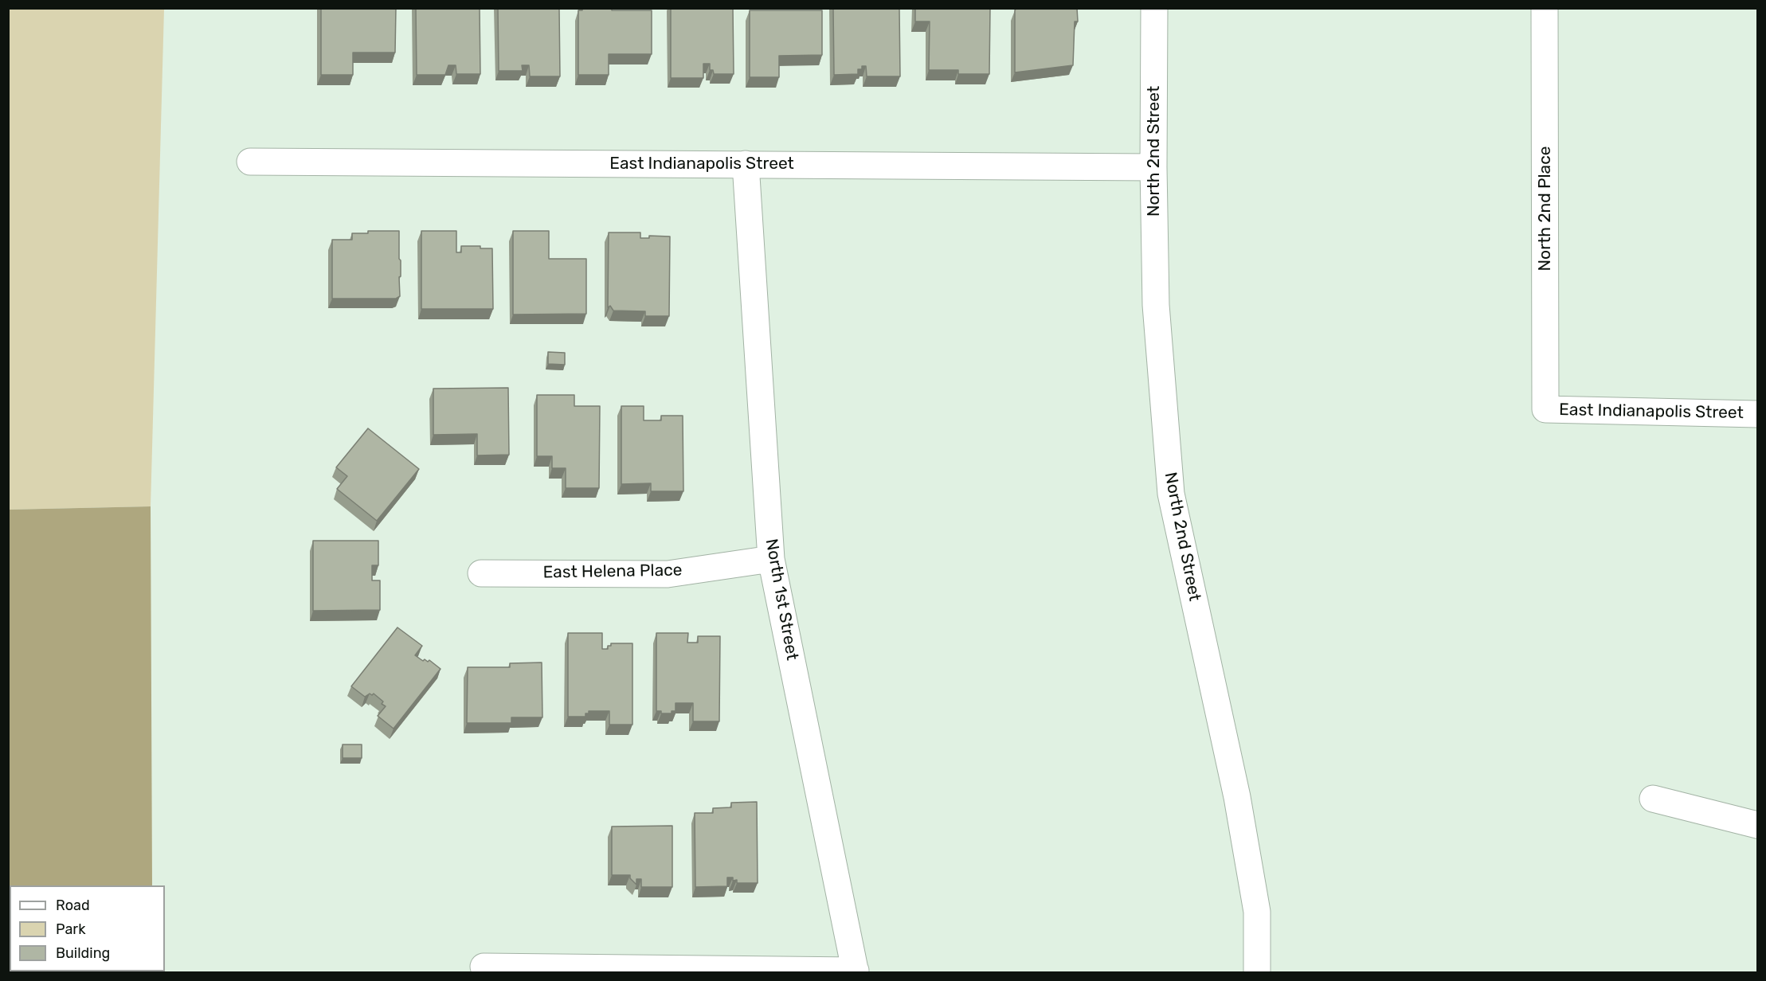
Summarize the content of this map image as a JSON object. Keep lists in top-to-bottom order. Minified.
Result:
{"streets":{"street":["North 2nd Street","East Indianapolis Street","North 2nd Place","East Helena Place","North 1st Street"]},"crossings":[["North 2nd Street","East Indianapolis Street"],["East Indianapolis Street","North 2nd Place"],["East Indianapolis Street","North 1st Street"],["East Helena Place","North 1st Street"]],"legend":["Road","Park","Building"]}
